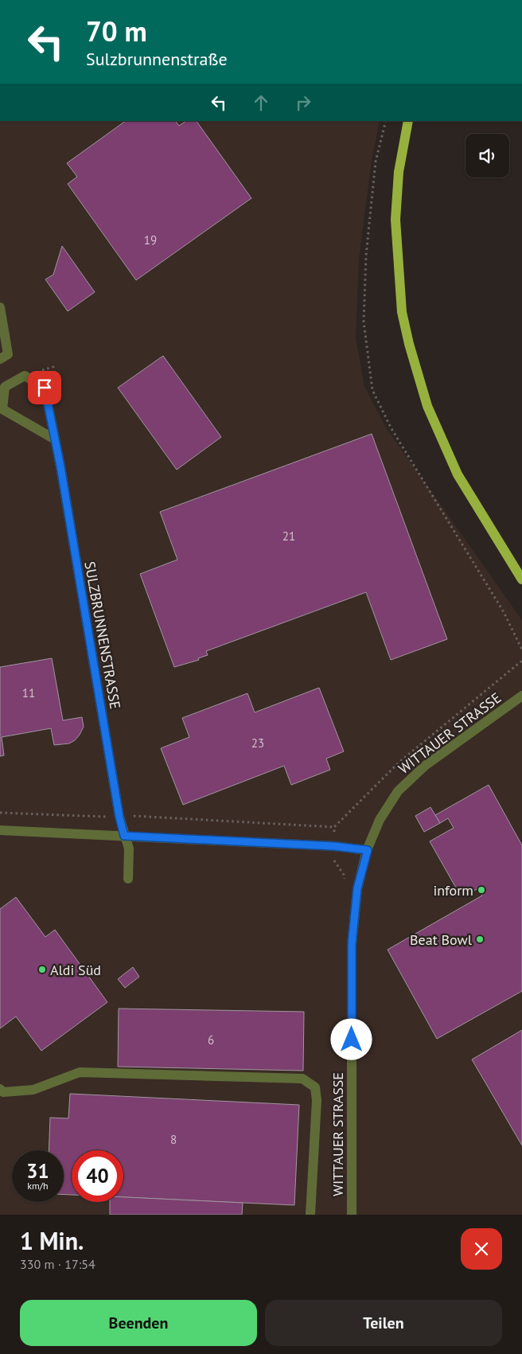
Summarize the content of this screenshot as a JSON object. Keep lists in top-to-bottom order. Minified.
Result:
{"streets":{"street":["SULZBRUNNENSTRASSE","WITTAUER STRASSE"]},"places":["inform","Beat Bowl","Aldi Süd"],"house_numbers":["19","21","11","23","6","8"],"page":{"turn":["70 m","Sulzbrunnenstraße"],"speed":"31 km/h","limit":"40","heading":["1 Min.","330 m · 17:54"],"buttons":["Beenden","Teilen"]}}
